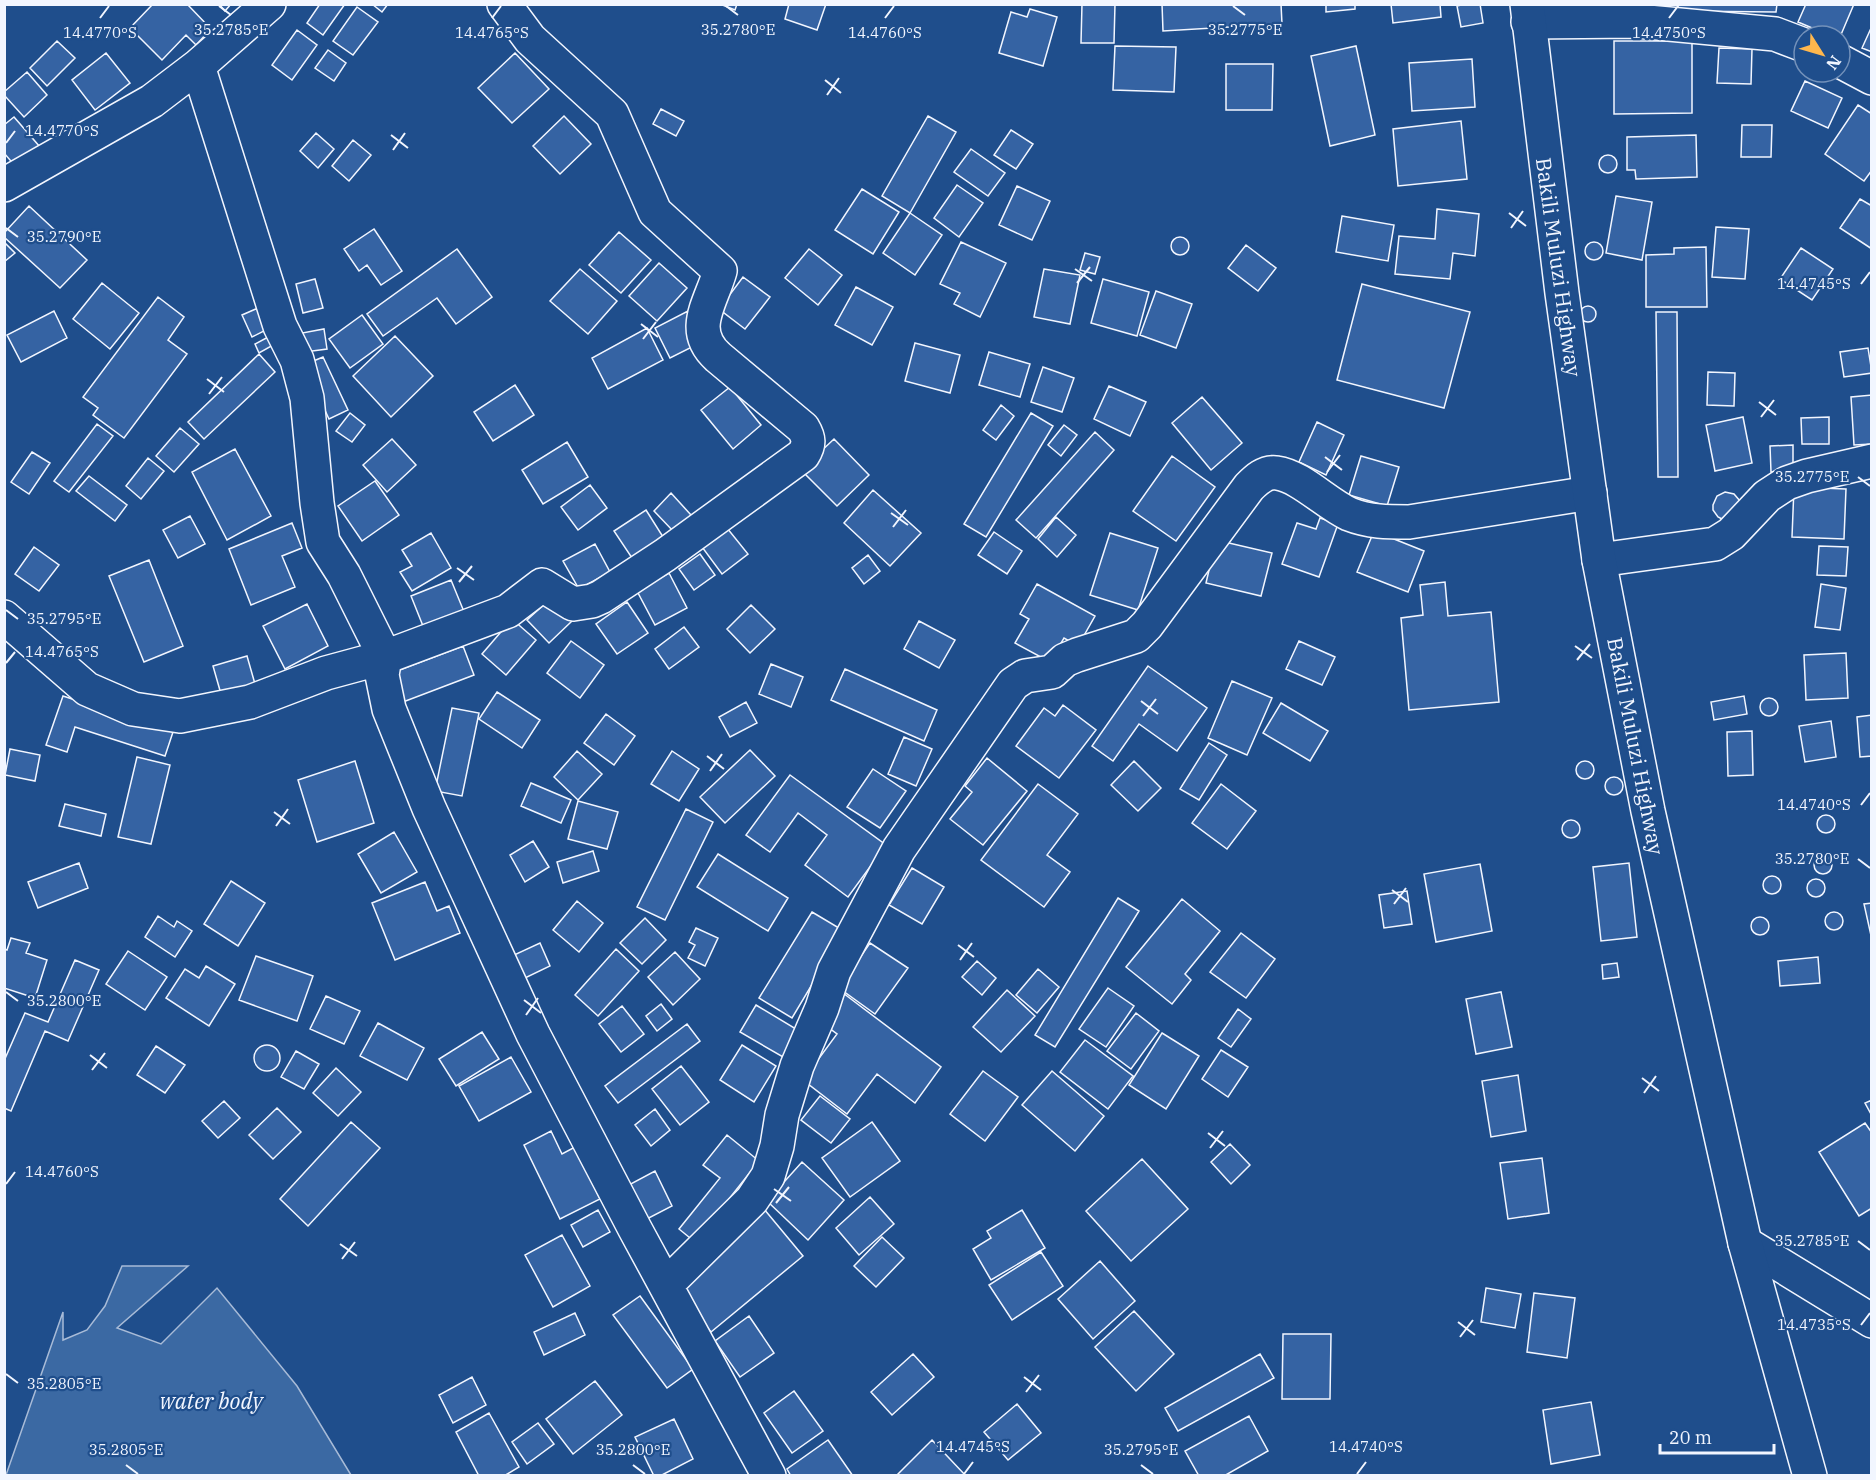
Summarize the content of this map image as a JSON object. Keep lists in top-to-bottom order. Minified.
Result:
{"streets":{"main road":["Bakili Muluzi Highway"]},"water":["water body"],"scale_bar":"20 m","north":"bottom right","coordinates":["35.2785°E","35.2780°E","35.2775°E","14.4770°S","14.4765°S","14.4760°S","14.4750°S","35.2790°E","14.4745°S","35.2795°E","14.4740°S","35.2800°E","14.4735°S","35.2805°E"]}
